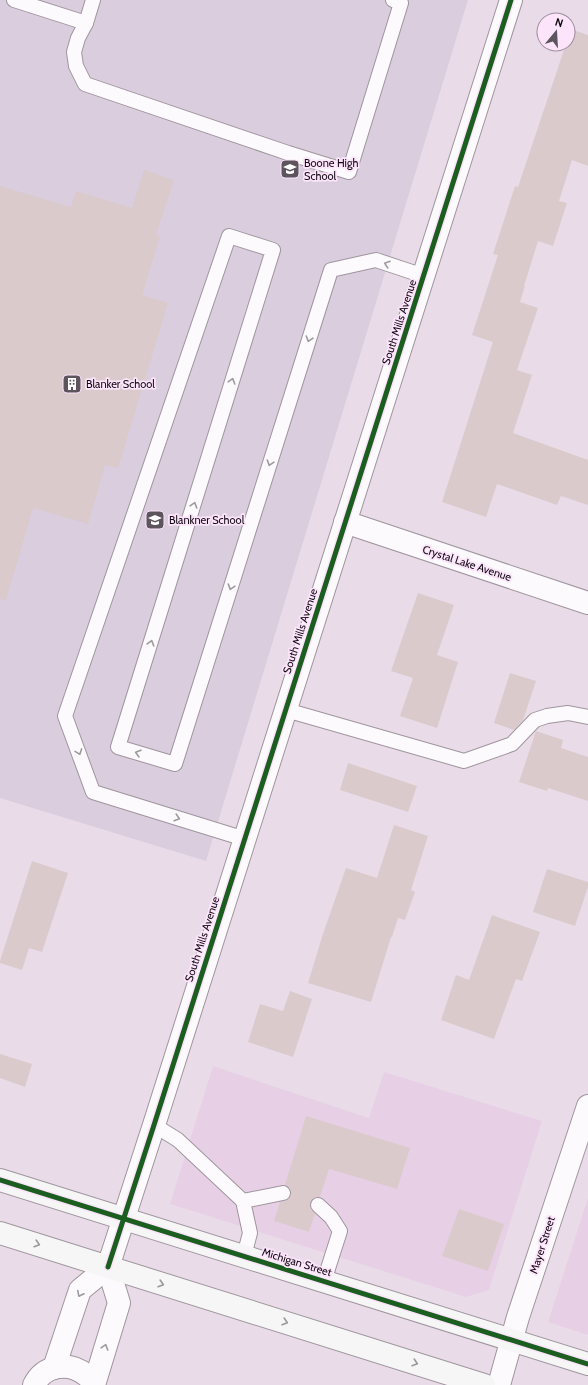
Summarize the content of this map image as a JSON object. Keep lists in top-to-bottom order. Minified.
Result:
{"streets":{"street":["South Mills Avenue","Crystal Lake Avenue","Mayer Street","Michigan Street"]},"crossings":[["South Mills Avenue","Crystal Lake Avenue"],["South Mills Avenue","Michigan Street"],["Mayer Street","Michigan Street"]],"places":{"school or university":["Boone High School","Blankner School"],"building":["Blanker School"]},"north":"top"}
